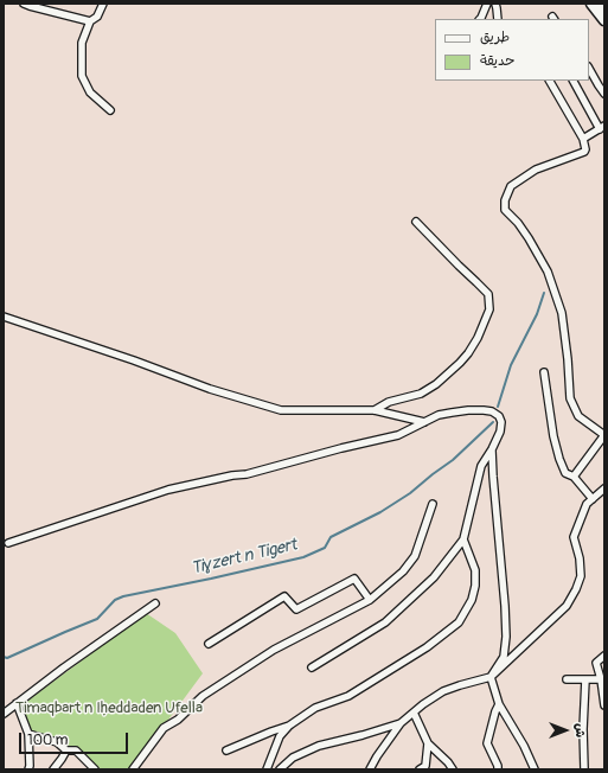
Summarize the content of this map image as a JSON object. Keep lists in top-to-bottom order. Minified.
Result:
{"water":["Tiɣzert n Tigert"],"parks":["Timaqbart n Iḥeddaden Ufella"],"legend":["طريق","حديقة"],"scale_bar":"100 m","north":"right"}
